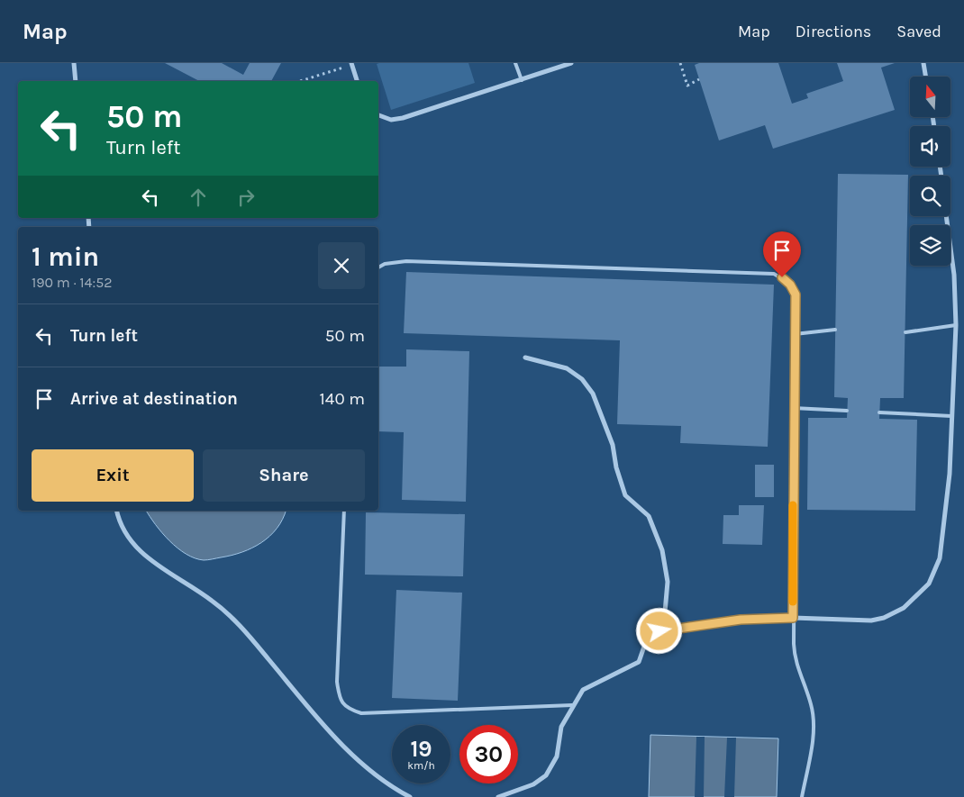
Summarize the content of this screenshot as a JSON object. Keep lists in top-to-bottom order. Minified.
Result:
{"north":"top","page":{"header":"Map","nav":["Map","Directions","Saved"],"turn":["50 m","Turn left"],"heading":["1 min","190 m · 14:52"],"list":[{"name":"Turn left","value":"50 m"},{"name":"Arrive at destination","value":"140 m"}],"buttons":["Exit","Share"],"speed":"19 km/h","limit":"30"}}
